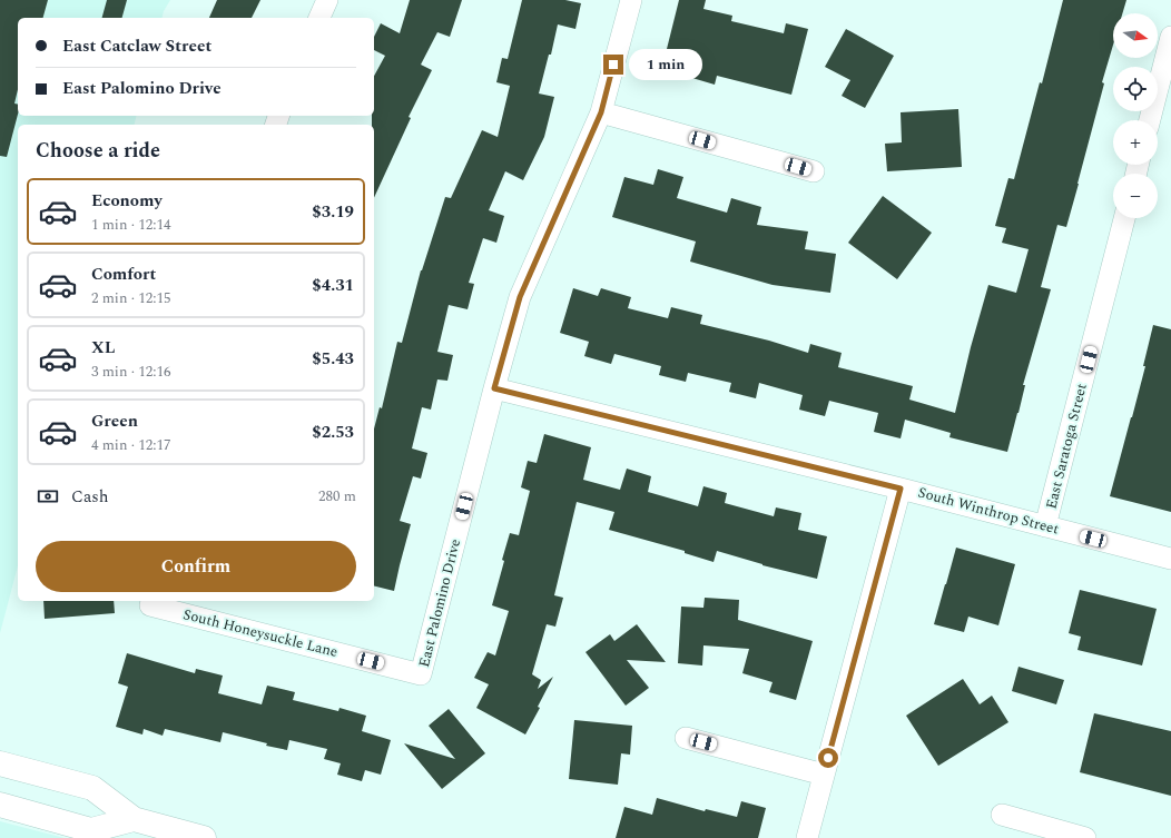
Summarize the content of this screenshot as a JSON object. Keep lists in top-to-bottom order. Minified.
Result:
{"streets":{"street":["East Saratoga Street","South Winthrop Street","East Palomino Drive","South Honeysuckle Lane"]},"crossings":[["East Saratoga Street","South Winthrop Street"],["South Winthrop Street","East Palomino Drive"],["East Palomino Drive","South Honeysuckle Lane"]],"north":"right","page":{"map_buttons":["+","−"],"banner":["East Catclaw Street","East Palomino Drive"],"bubble":"1 min","heading":"Choose a ride","list":[{"name":"Economy","note":"1 min · 12:14","value":"$3.19"},{"name":"Comfort","note":"2 min · 12:15","value":"$4.31"},{"name":"XL","note":"3 min · 12:16","value":"$5.43"},{"name":"Green","note":"4 min · 12:17","value":"$2.53"}],"pay":["Cash","280 m"],"buttons":"Confirm"}}
